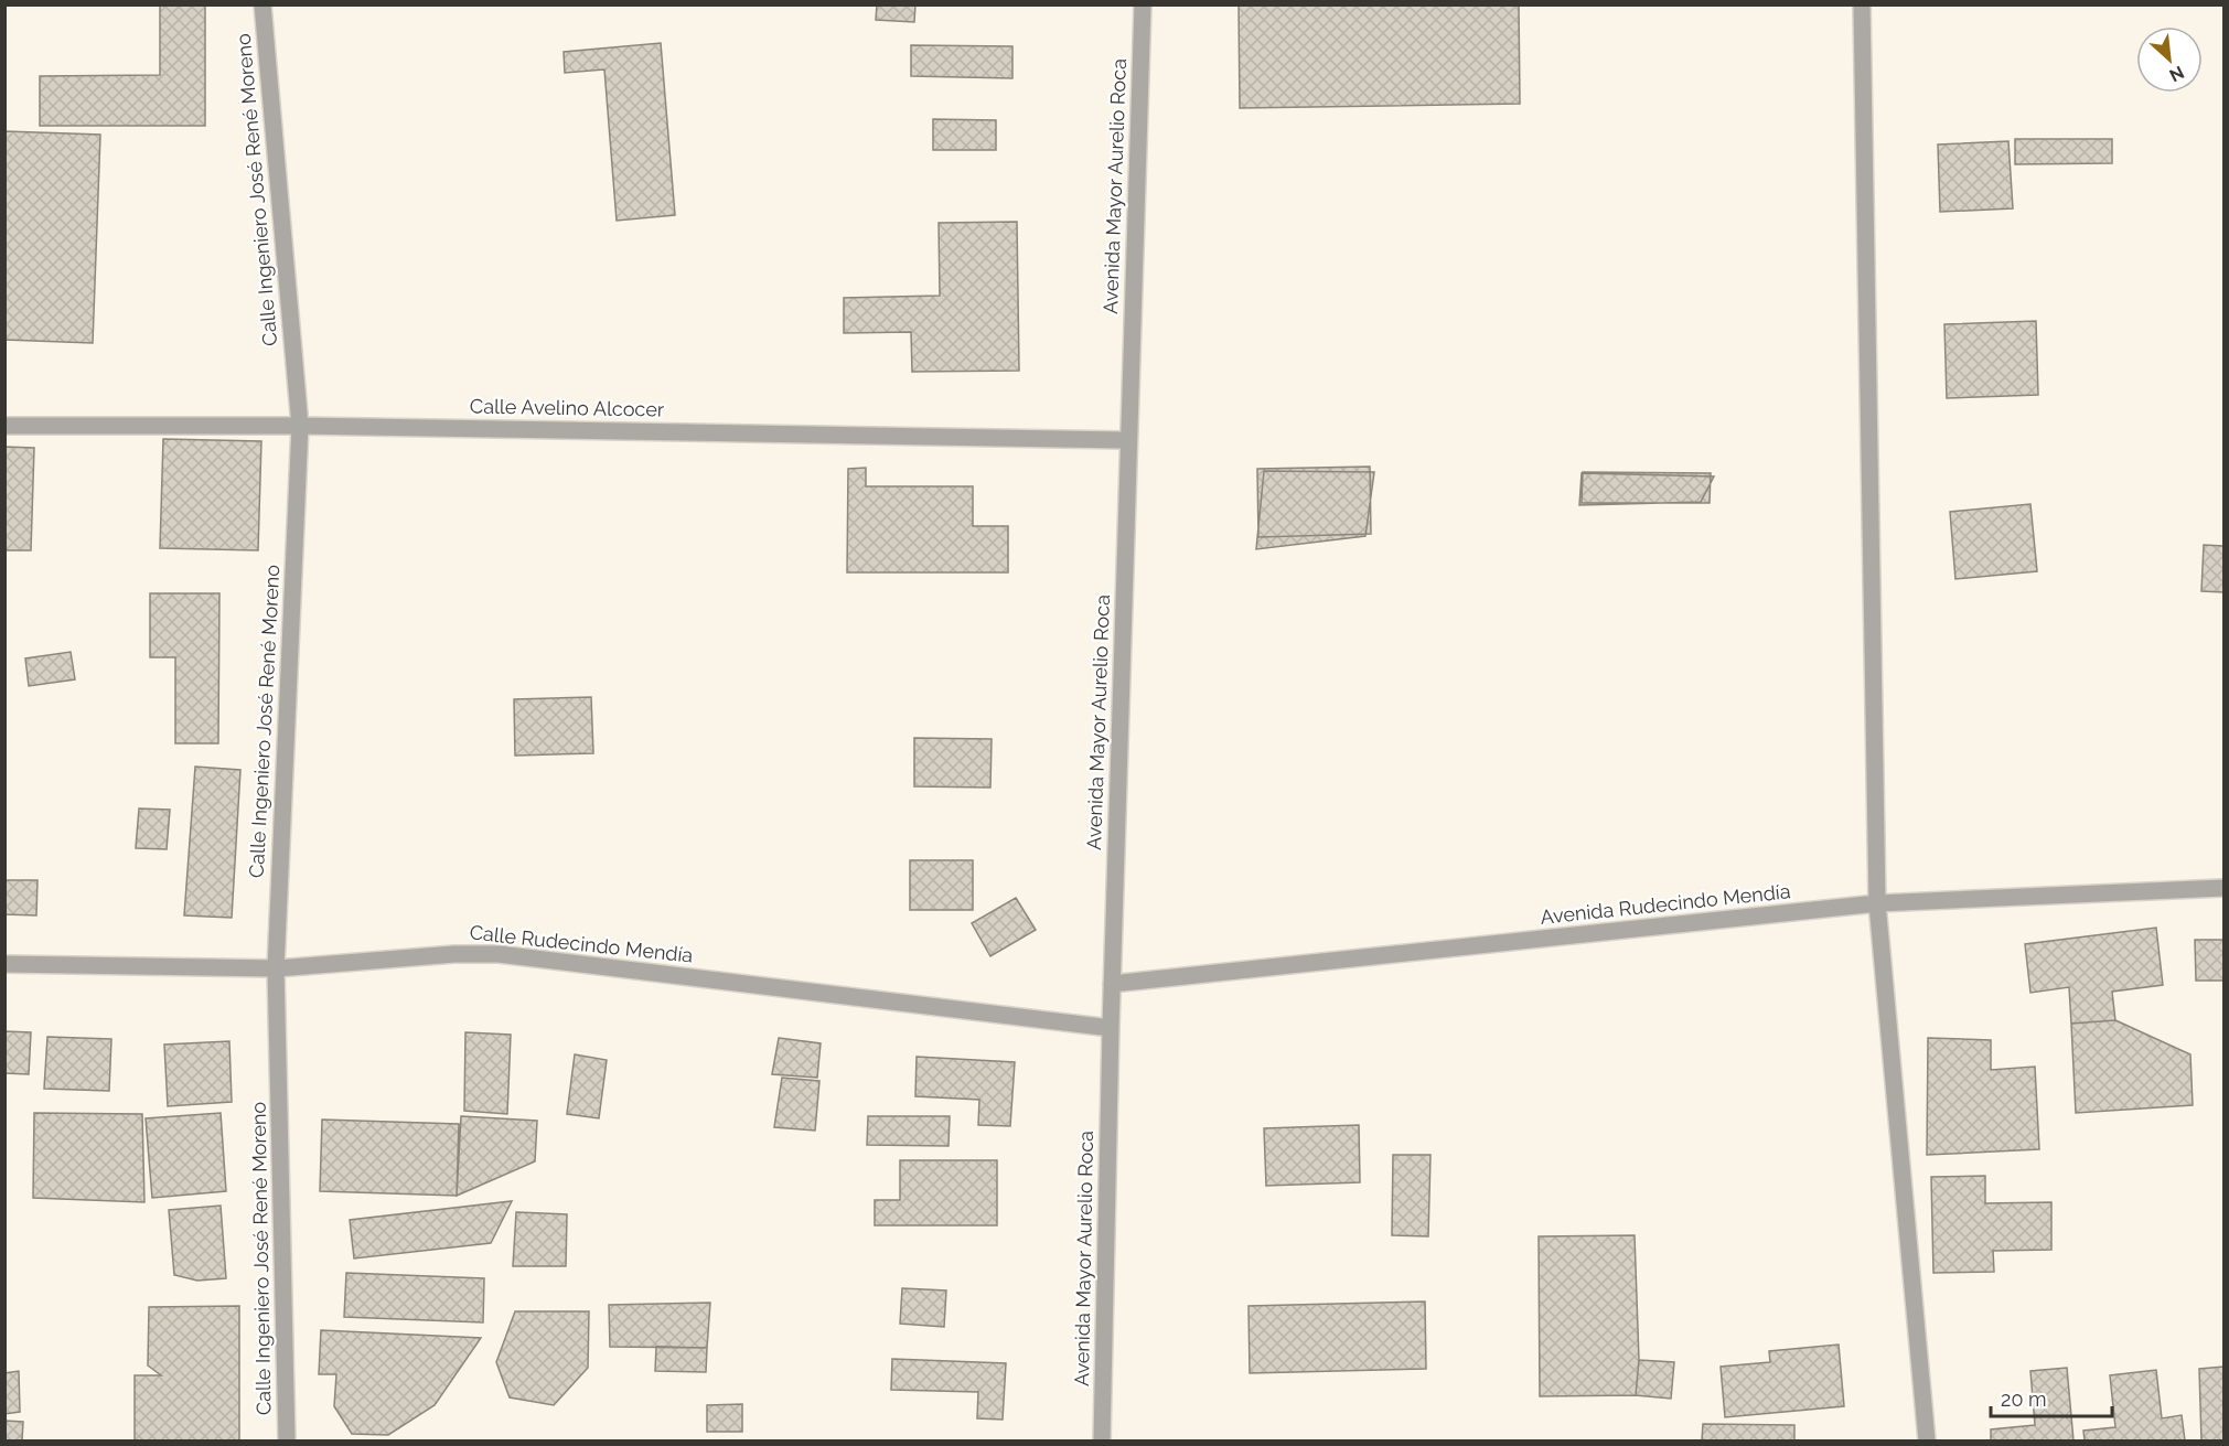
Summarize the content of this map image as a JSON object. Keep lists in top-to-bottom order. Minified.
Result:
{"streets":{"street":["Avenida Mayor Aurelio Roca","Calle Ingeniero José René Moreno","Calle Avelino Alcocer","Avenida Rudecindo Mendía","Calle Rudecindo Mendía"]},"crossings":[["Avenida Mayor Aurelio Roca","Calle Avelino Alcocer"],["Avenida Mayor Aurelio Roca","Avenida Rudecindo Mendía"],["Avenida Mayor Aurelio Roca","Calle Rudecindo Mendía"],["Calle Ingeniero José René Moreno","Calle Avelino Alcocer"],["Calle Ingeniero José René Moreno","Calle Rudecindo Mendía"]],"scale_bar":"20 m","north":"bottom right"}
